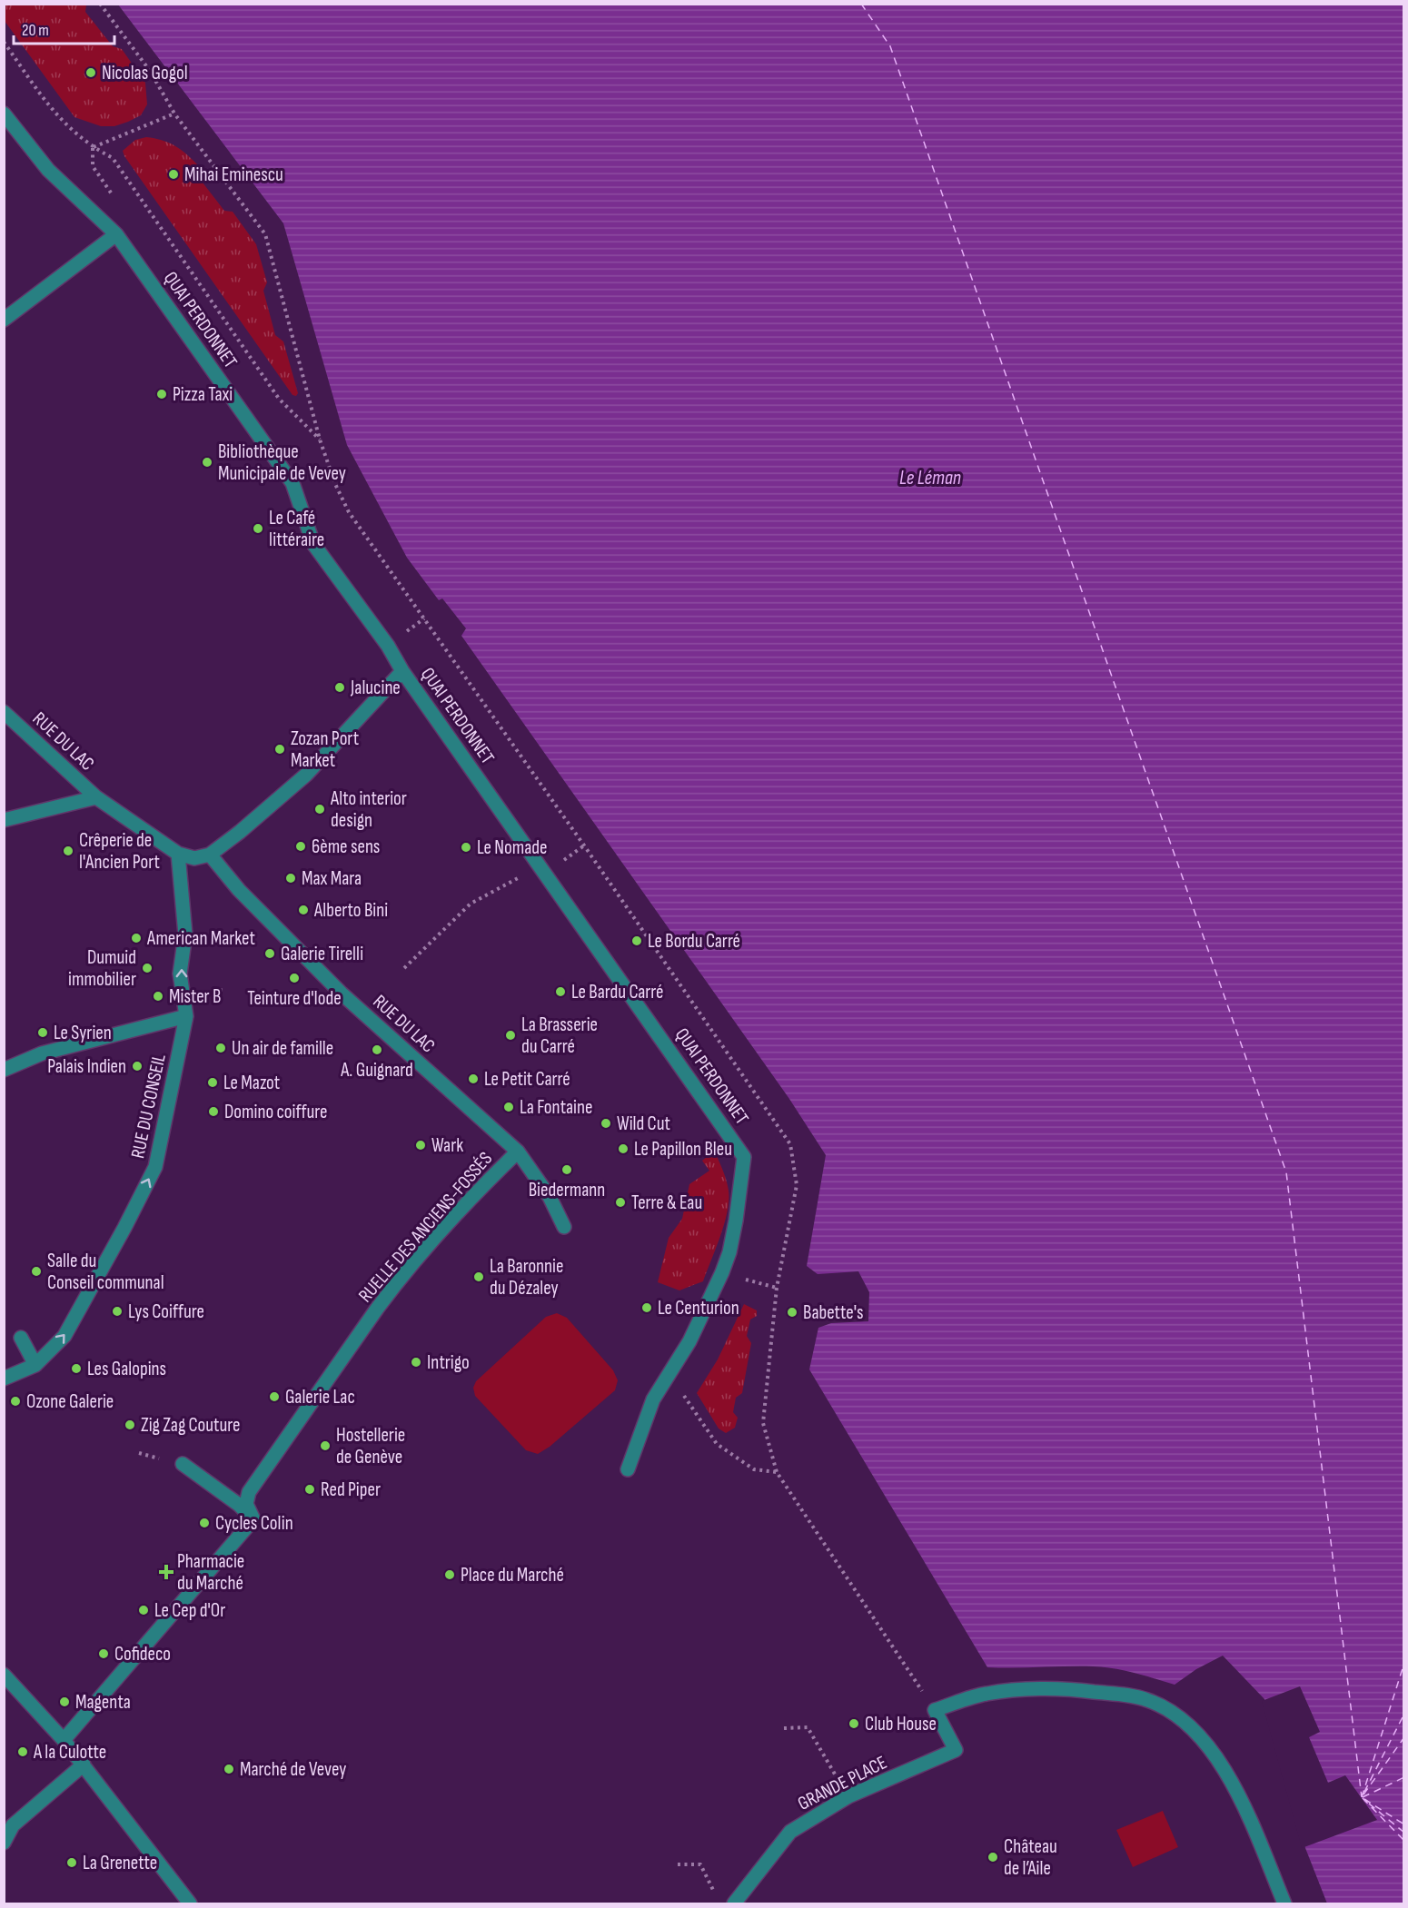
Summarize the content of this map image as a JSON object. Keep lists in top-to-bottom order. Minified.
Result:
{"streets":{"street":["QUAI PERDONNET","RUE DU LAC","RUE DU CONSEIL","RUELLE DES ANCIENS-FOSSÉS","GRANDE PLACE"]},"crossings":[["RUE DU LAC","RUE DU CONSEIL"],["RUE DU LAC","RUELLE DES ANCIENS-FOSSÉS"]],"one_way":["RUE DU CONSEIL"],"water":["Le Léman"],"places":{"other":["Nicolas Gogol","Mihai Eminescu","Pizza Taxi","Bibliothèque Municipale de Vevey","Le Café littéraire","Jalucine","Zozan Port Market","Alto interior design","6ème sens","Le Nomade","Crêperie de l'Ancien Port","Max Mara","Alberto Bini","American Market","Le Bordu Carré","Galerie Tirelli","Dumuid immobilier","Teinture d'Iode","Le Bardu Carré","Mister B","Le Syrien","La Brasserie du Carré","Un air de famille","A. Guignard","Palais Indien","Le Petit Carré","Le Mazot","La Fontaine","Domino coiffure","Wild Cut","Wark","Le Papillon Bleu","Biedermann","Terre & Eau","Salle du Conseil communal","La Baronnie du Dézaley","Le Centurion","Lys Coiffure","Babette's","Intrigo","Les Galopins","Galerie Lac","Ozone Galerie","Zig Zag Couture","Hostellerie de Genève","Red Piper","Cycles Colin","Place du Marché","Le Cep d'Or","Cofideco","Magenta","Club House","A la Culotte","Marché de Vevey","Château de l’Aile","La Grenette"],"health":["Pharmacie du Marché"]},"scale_bar":"20 m"}
